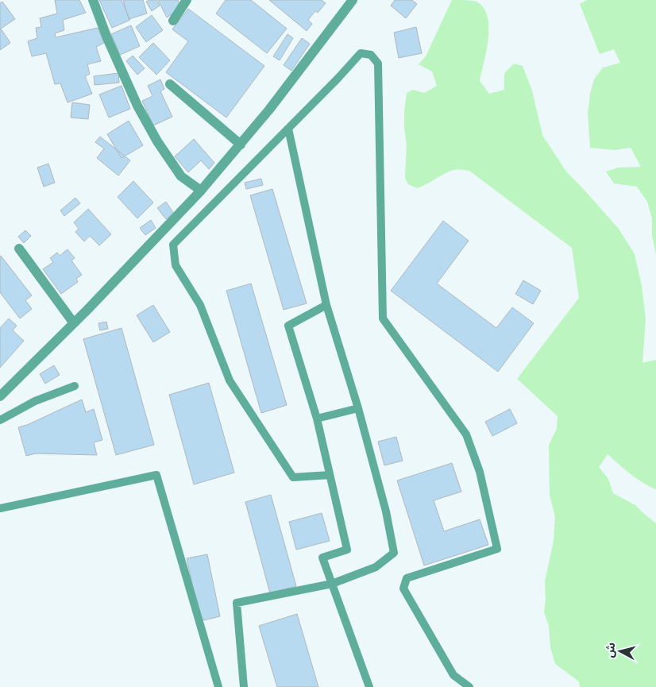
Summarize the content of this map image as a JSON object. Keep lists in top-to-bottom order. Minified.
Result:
{"north":"left"}
